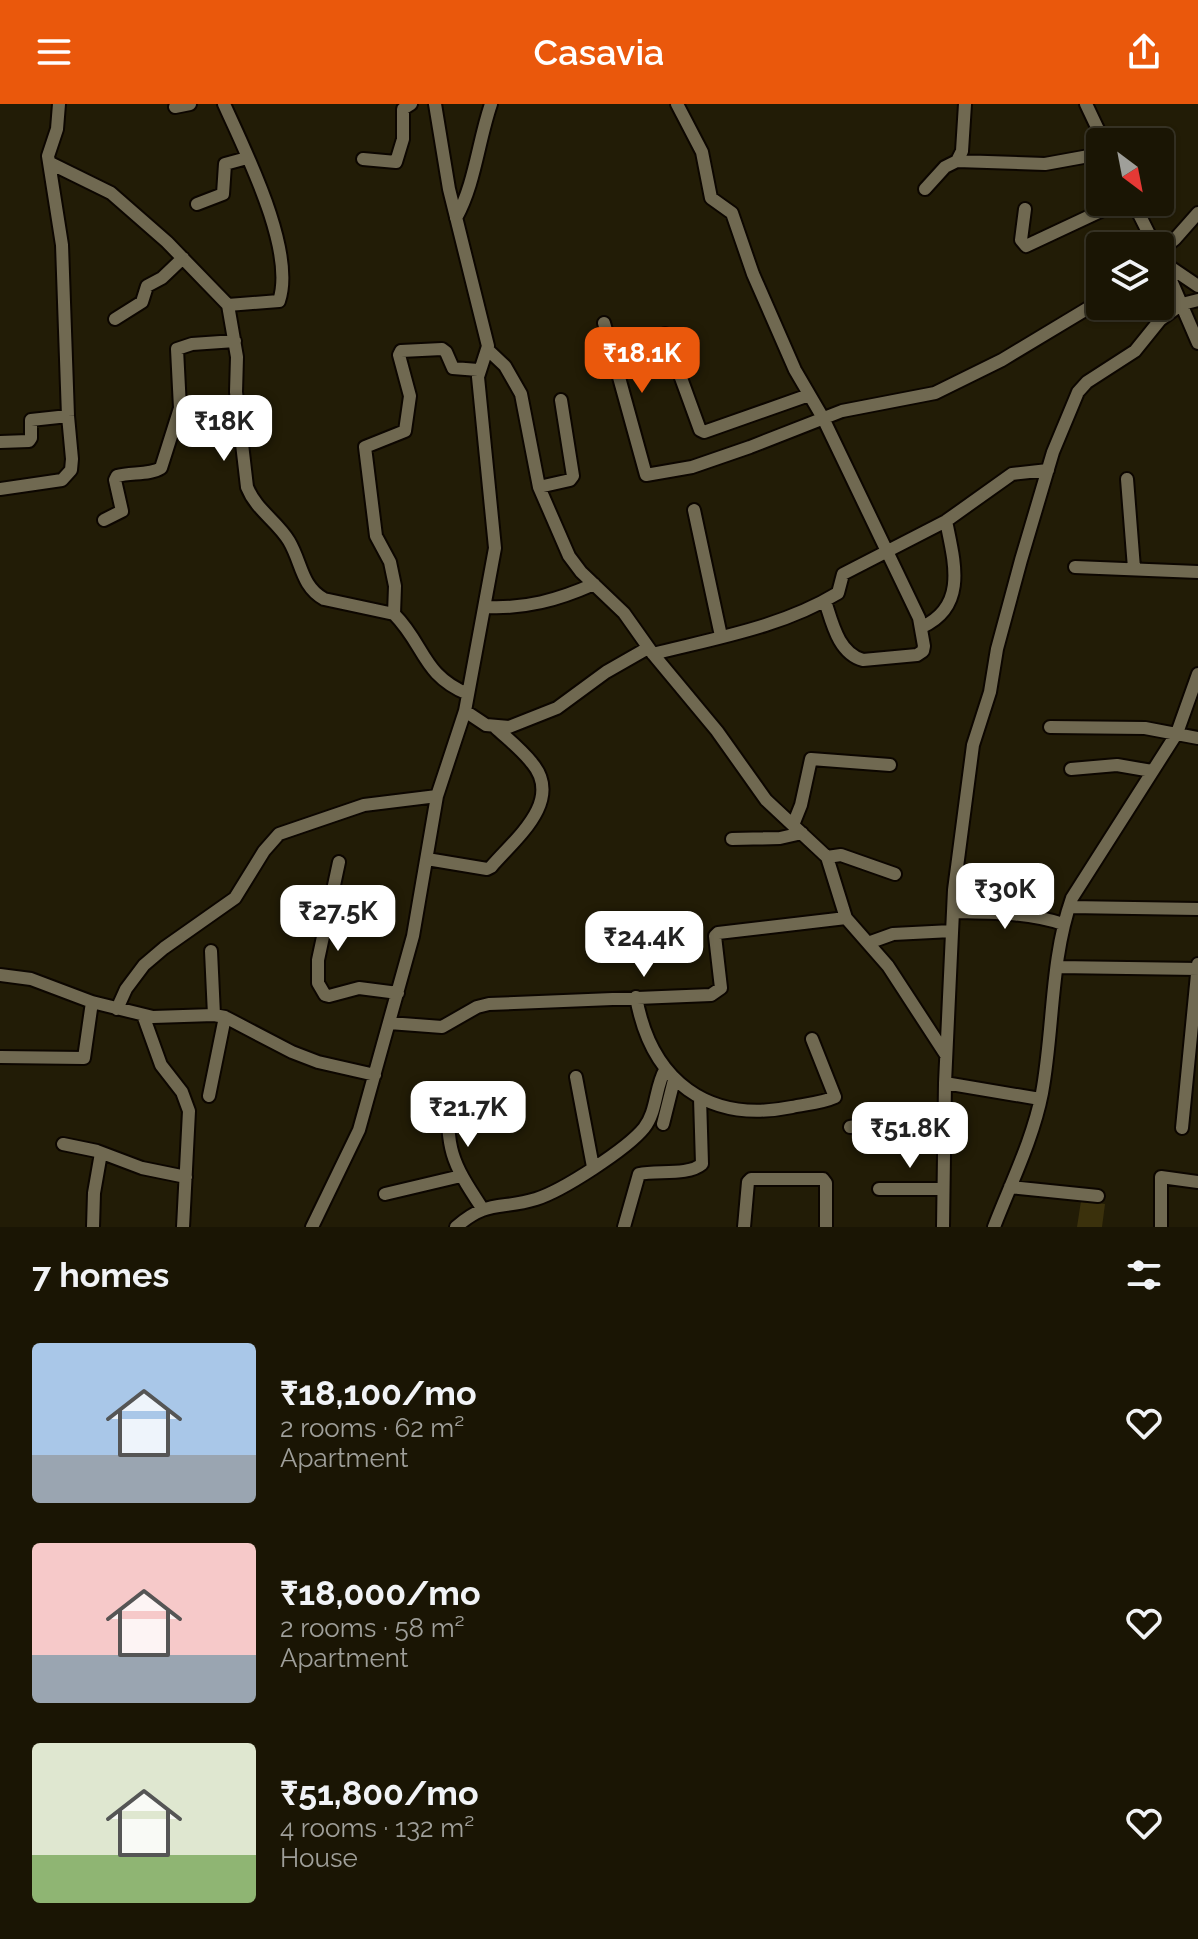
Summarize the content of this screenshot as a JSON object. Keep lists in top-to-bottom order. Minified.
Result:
{"north":"bottom right","page":{"header":"Casavia","price":["₹18.1K","₹18K","₹30K","₹27.5K","₹24.4K","₹21.7K","₹51.8K"],"heading":"7 homes","list":[{"name":"₹18,100/mo","note":"2 rooms · 62 m² · Apartment"},{"name":"₹18,000/mo","note":"2 rooms · 58 m² · Apartment"},{"name":"₹51,800/mo","note":"4 rooms · 132 m² · House"}]}}
